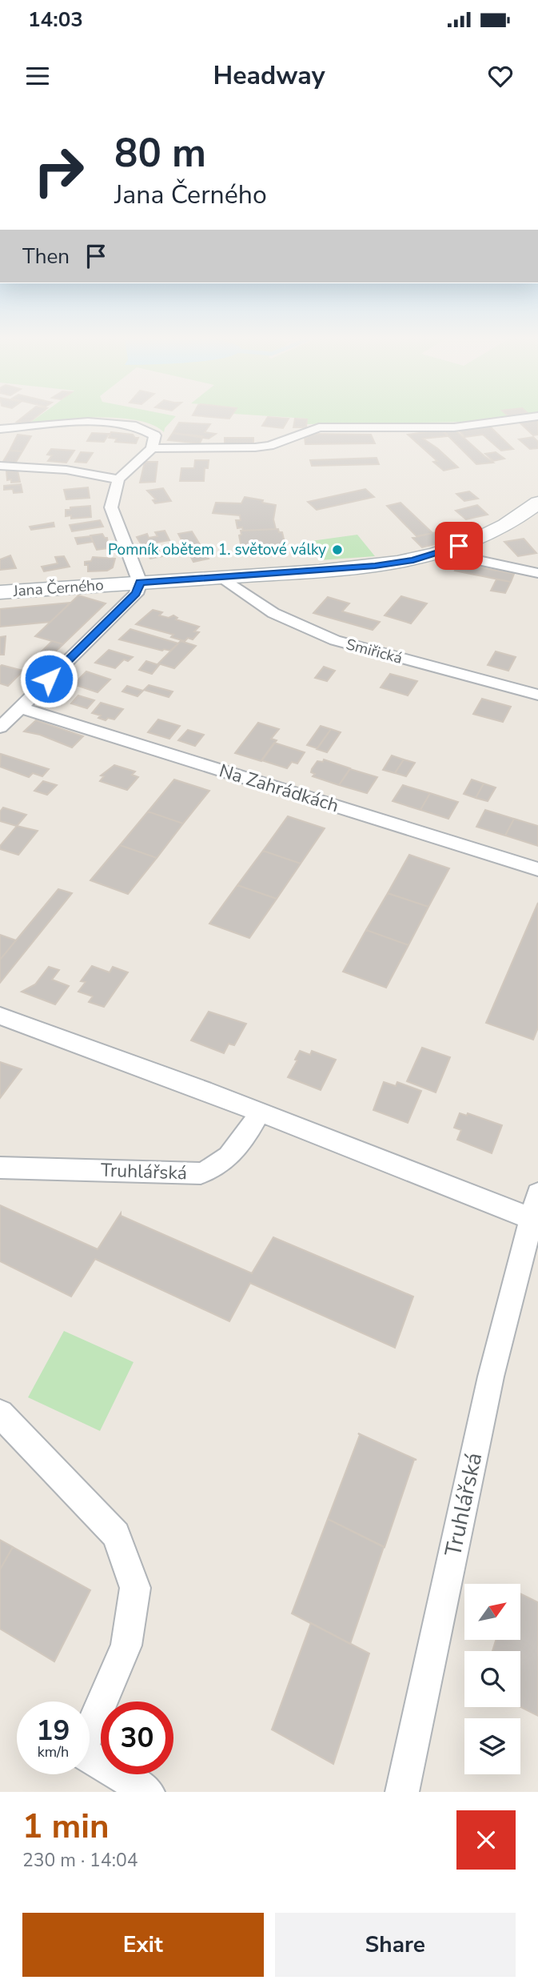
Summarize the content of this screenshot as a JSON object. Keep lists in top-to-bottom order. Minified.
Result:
{"streets":{"street":["Jana Černého","Smiřická","Na Zahrádkách","Truhlářská"]},"crossings":[["Jana Černého","Smiřická"]],"places":["Pomník obětem 1. světové války"],"north":"top right","page":{"status":"14:03","header":"Headway","turn":["80 m","Jana Černého"],"then":"Then","speed":"19 km/h","limit":"30","heading":["1 min","230 m · 14:04"],"buttons":["Exit","Share"]}}
